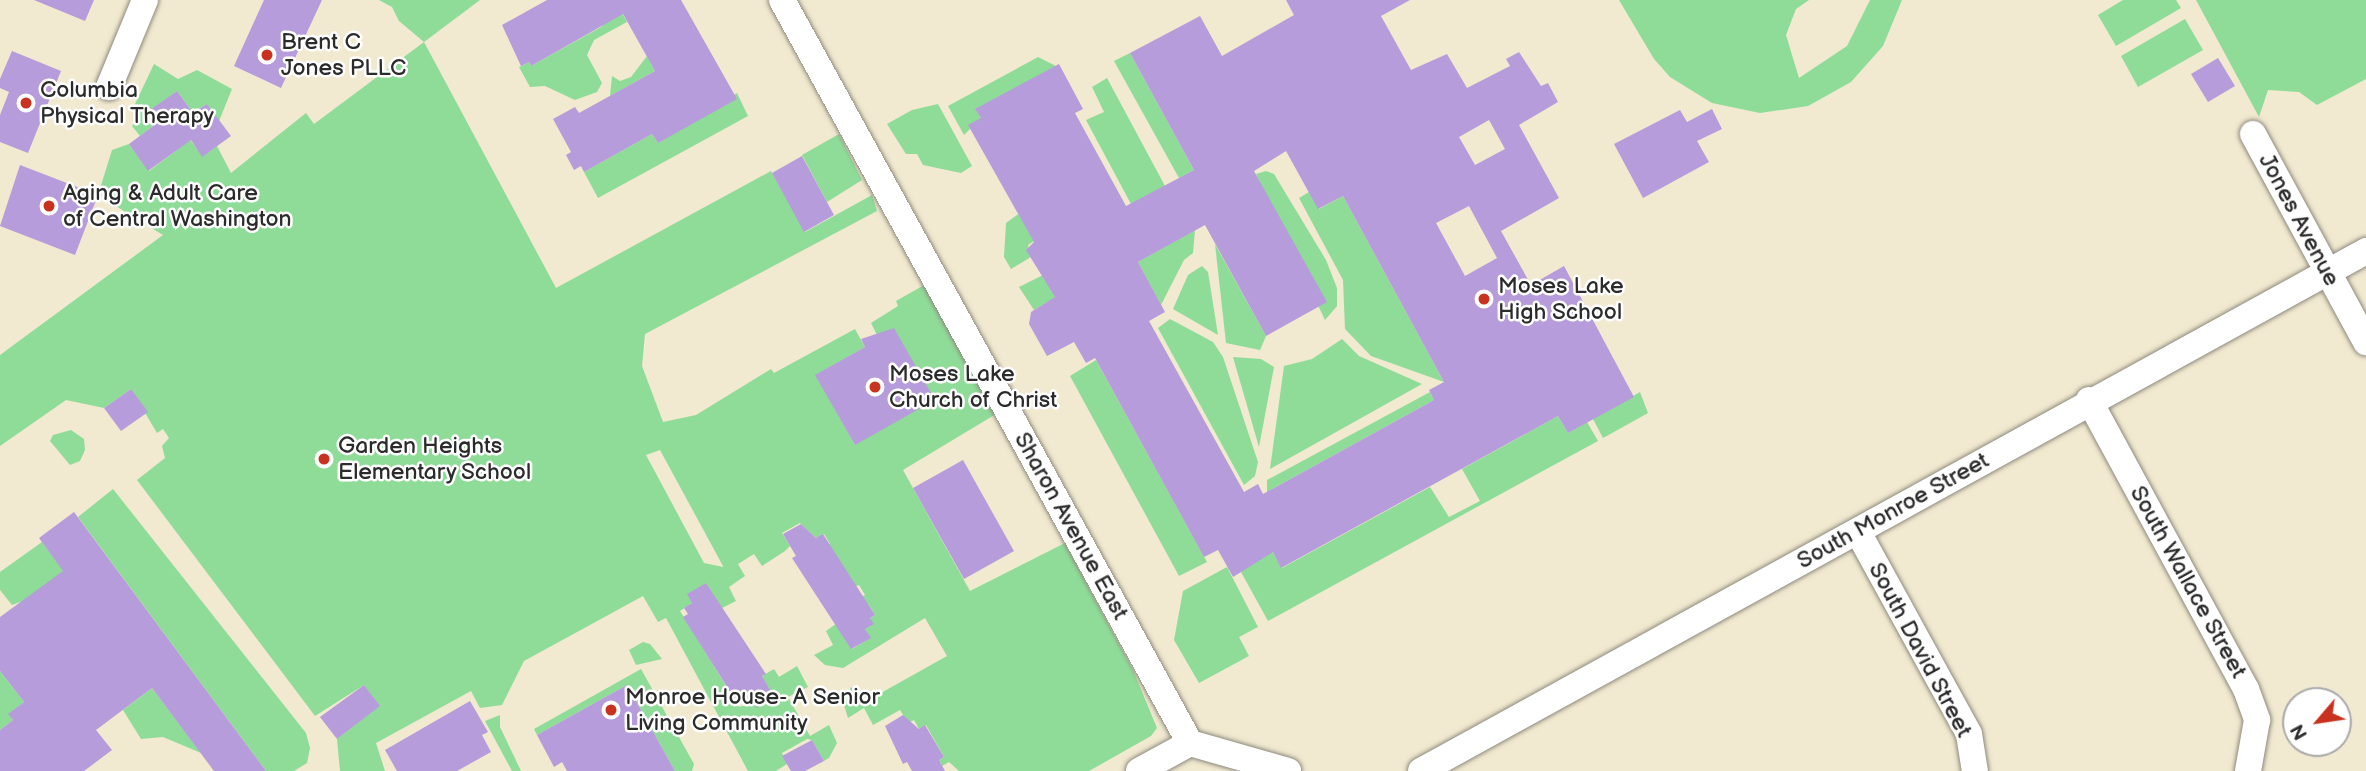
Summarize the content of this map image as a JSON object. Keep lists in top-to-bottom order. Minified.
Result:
{"streets":{"street":["Jones Avenue","South Monroe Street","Sharon Avenue East","South Wallace Street","South David Street"]},"crossings":[["Jones Avenue","South Monroe Street"],["South Monroe Street","South Wallace Street"],["South Monroe Street","South David Street"]],"places":["Brent C Jones PLLC","Columbia Physical Therapy","Aging & Adult Care of Central Washington","Moses Lake High School","Moses Lake Church of Christ","Garden Heights Elementary School","Monroe House- A Senior Living Community"],"north":"bottom left"}
